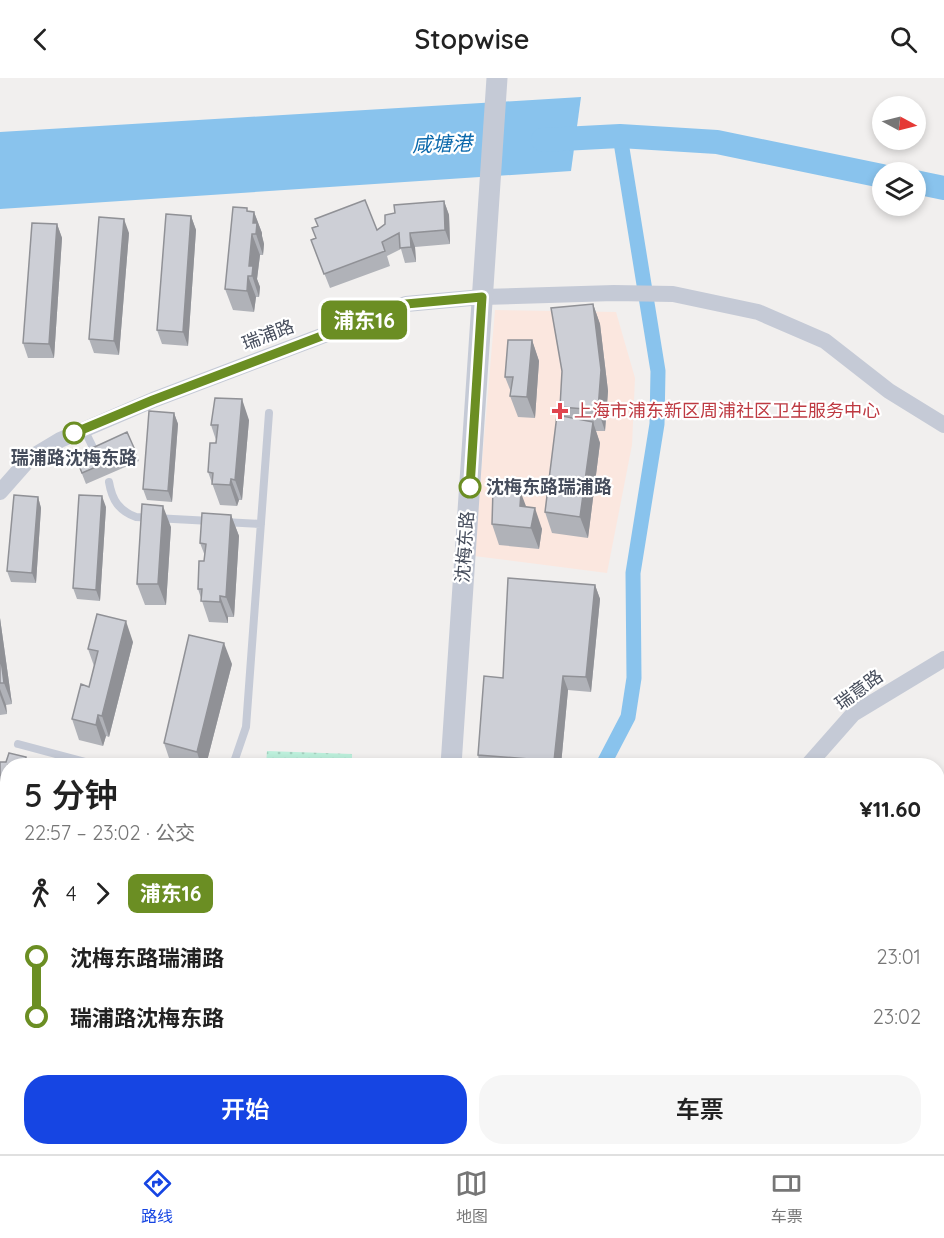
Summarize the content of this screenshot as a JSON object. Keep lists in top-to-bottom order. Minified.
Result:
{"streets":{"street":["瑞浦路","沈梅东路","瑞意路"]},"crossings":[["瑞浦路","沈梅东路"]],"water":["咸塘港"],"places":{"health":["上海市浦东新区周浦社区卫生服务中心"],"other":["瑞浦路沈梅东路","沈梅东路瑞浦路"]},"lines":["bus line 浦东16"],"north":"right","page":{"header":"Stopwise","on_map":"浦东16","heading":["5 分钟","22:57 – 23:02 · 公交","¥11.60"],"legs":["4","浦东16"],"list":[{"name":"沈梅东路瑞浦路","value":"23:01"},{"name":"瑞浦路沈梅东路","value":"23:02"}],"buttons":["开始","车票"],"tabs":["路线","地图","车票"]}}
